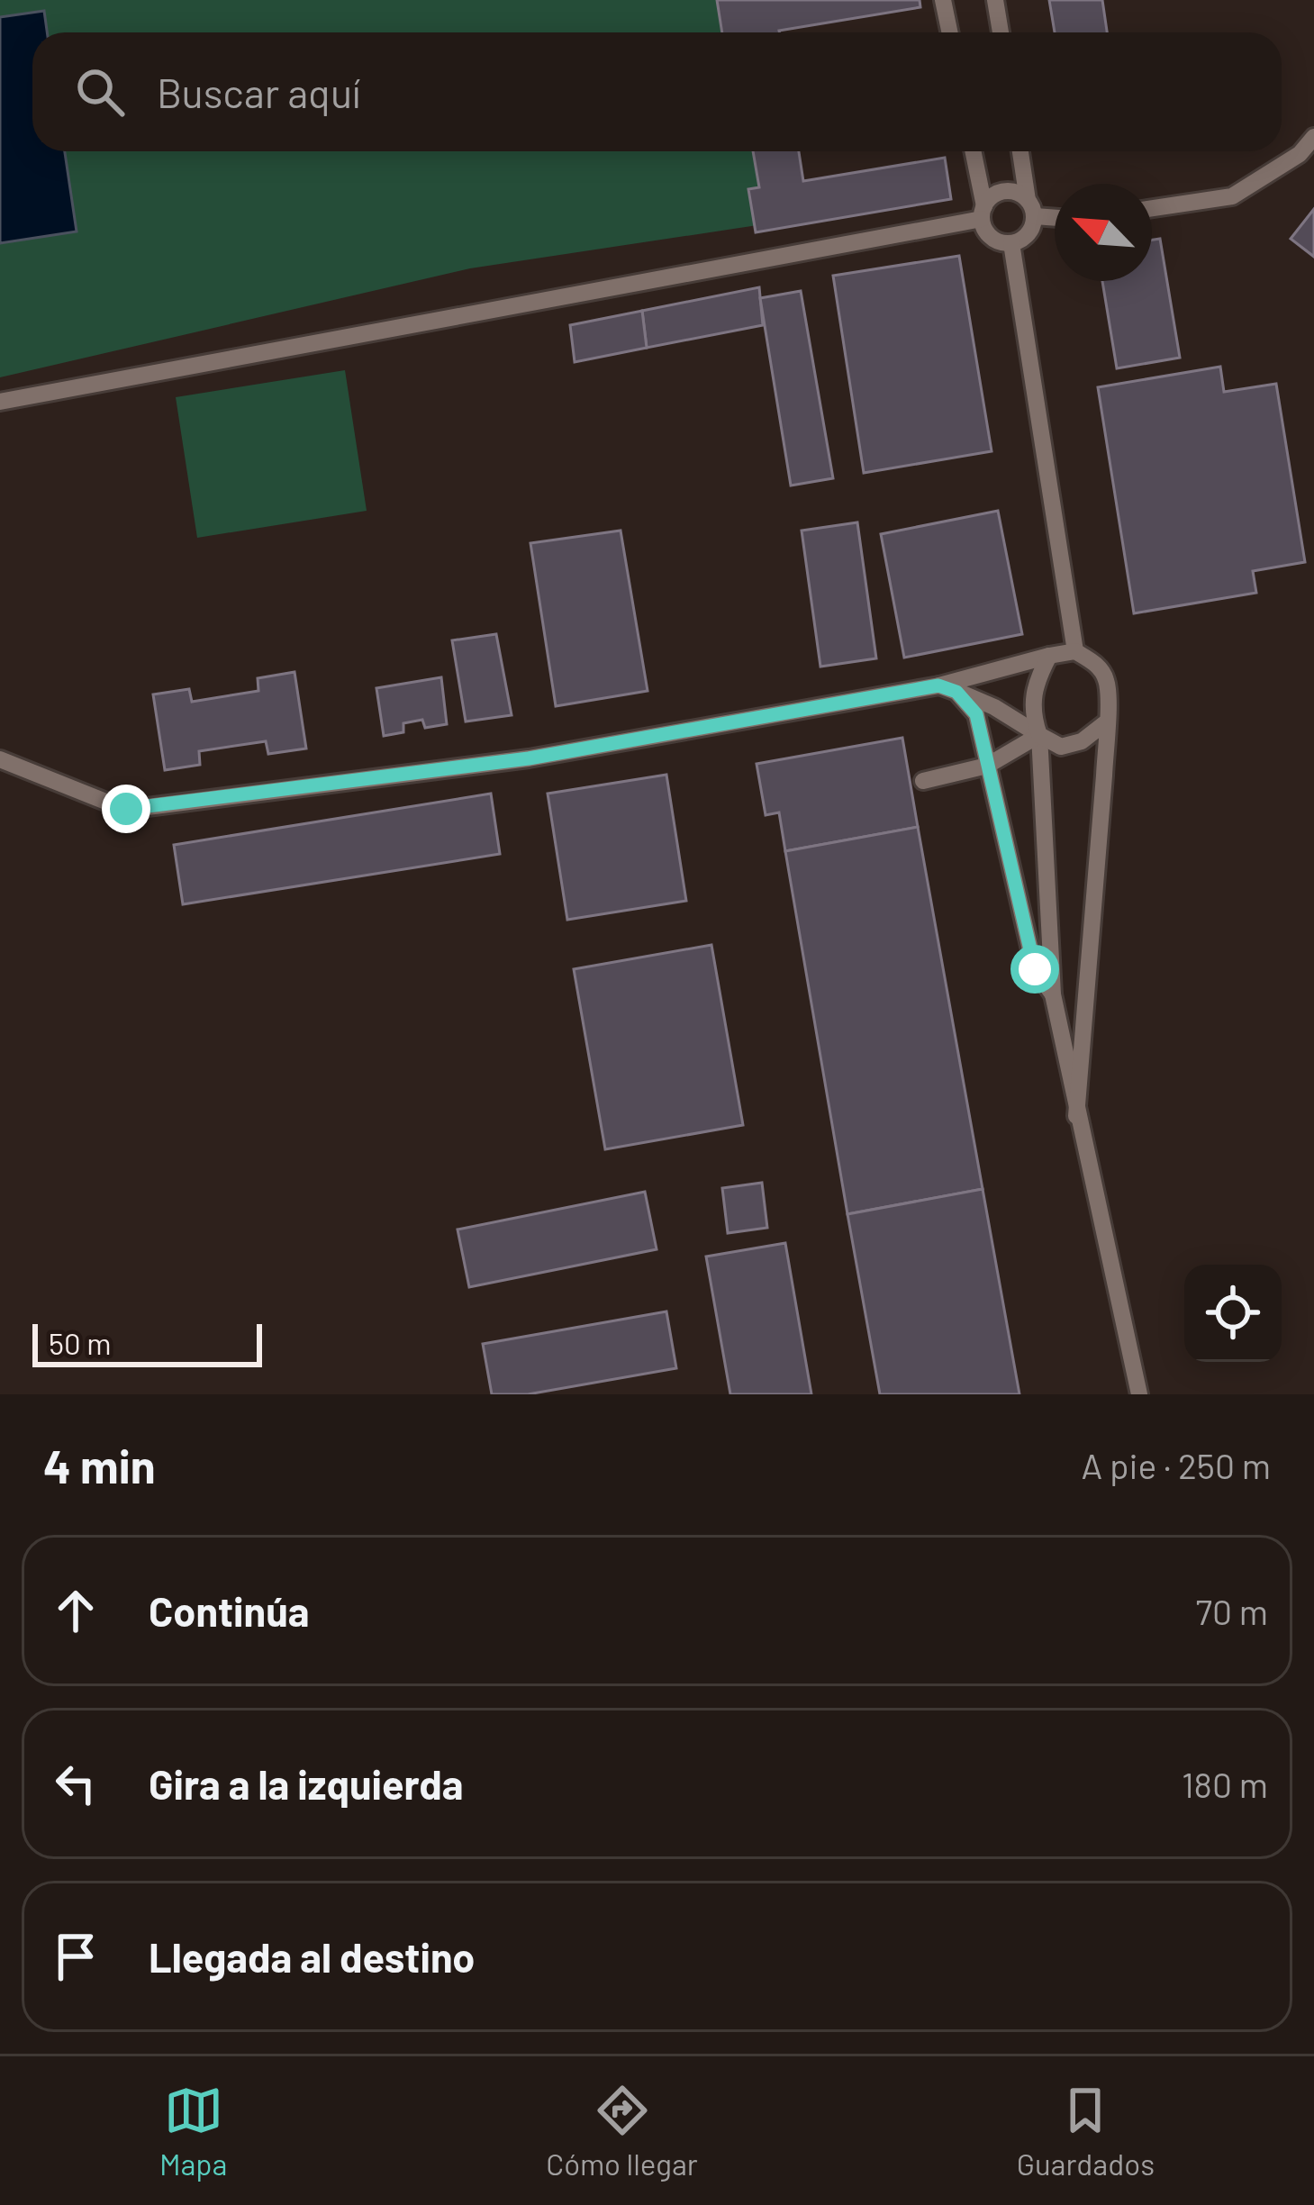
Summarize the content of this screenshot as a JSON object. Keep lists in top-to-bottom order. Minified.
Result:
{"scale_bar":"50 m","north":"top left","page":{"search":"Buscar aquí","scale":"50 m","heading":["4 min","A pie · 250 m"],"list":[["Continúa","70 m"],["Gira a la izquierda","180 m"],"Llegada al destino"],"nav":["Mapa","Cómo llegar","Guardados"]}}
